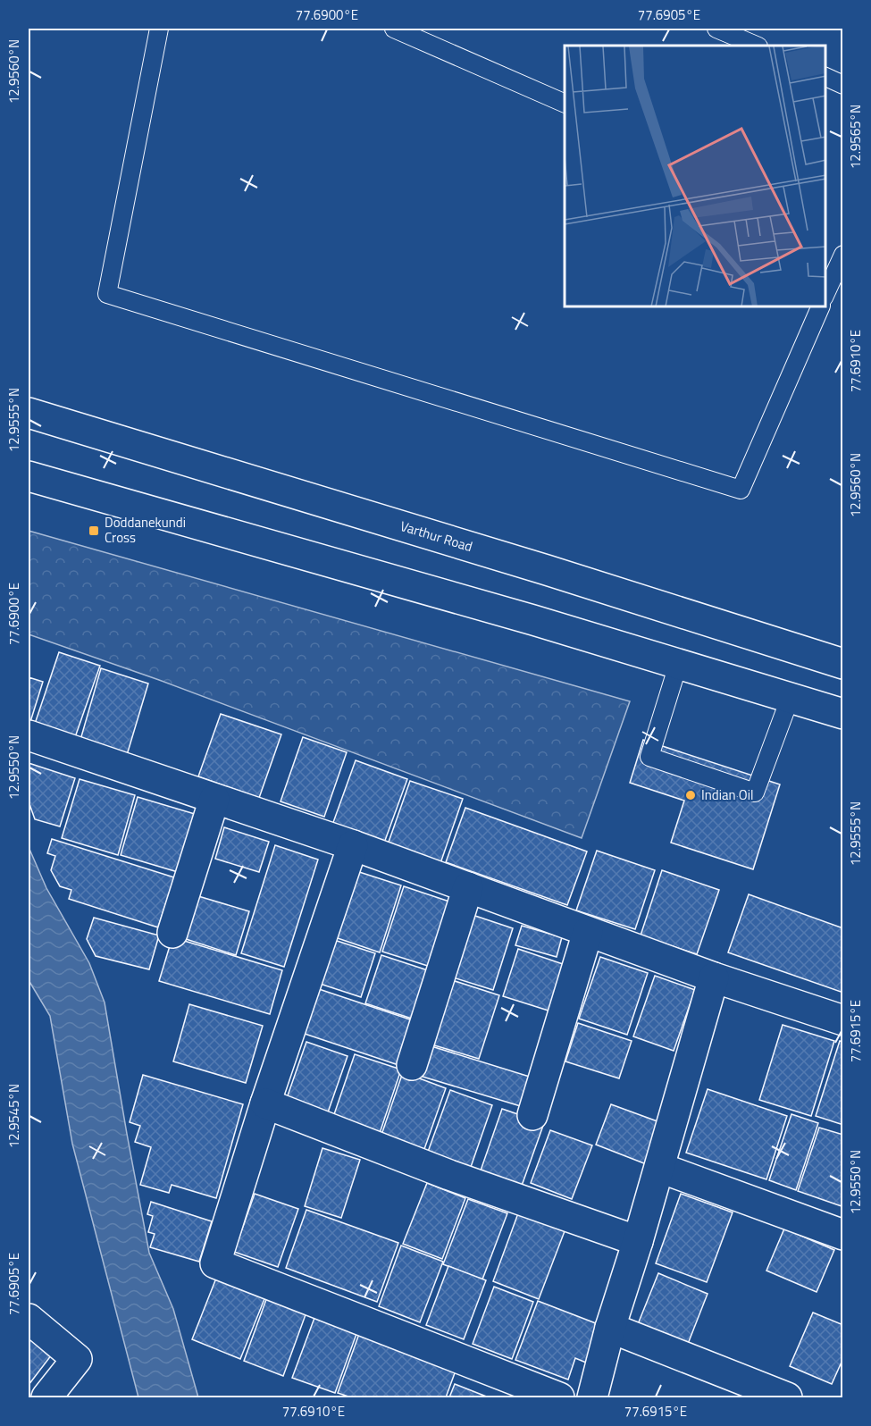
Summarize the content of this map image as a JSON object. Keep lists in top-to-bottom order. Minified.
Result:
{"streets":{"street":["Varthur Road"]},"places":{"transit":["Doddanekundi Cross"],"other":["Indian Oil"]},"coordinates":["77.6900°E","77.6905°E","12.9560°N","12.9565°N","77.6910°E","12.9555°N","12.9550°N","77.6915°E","12.9545°N"]}
